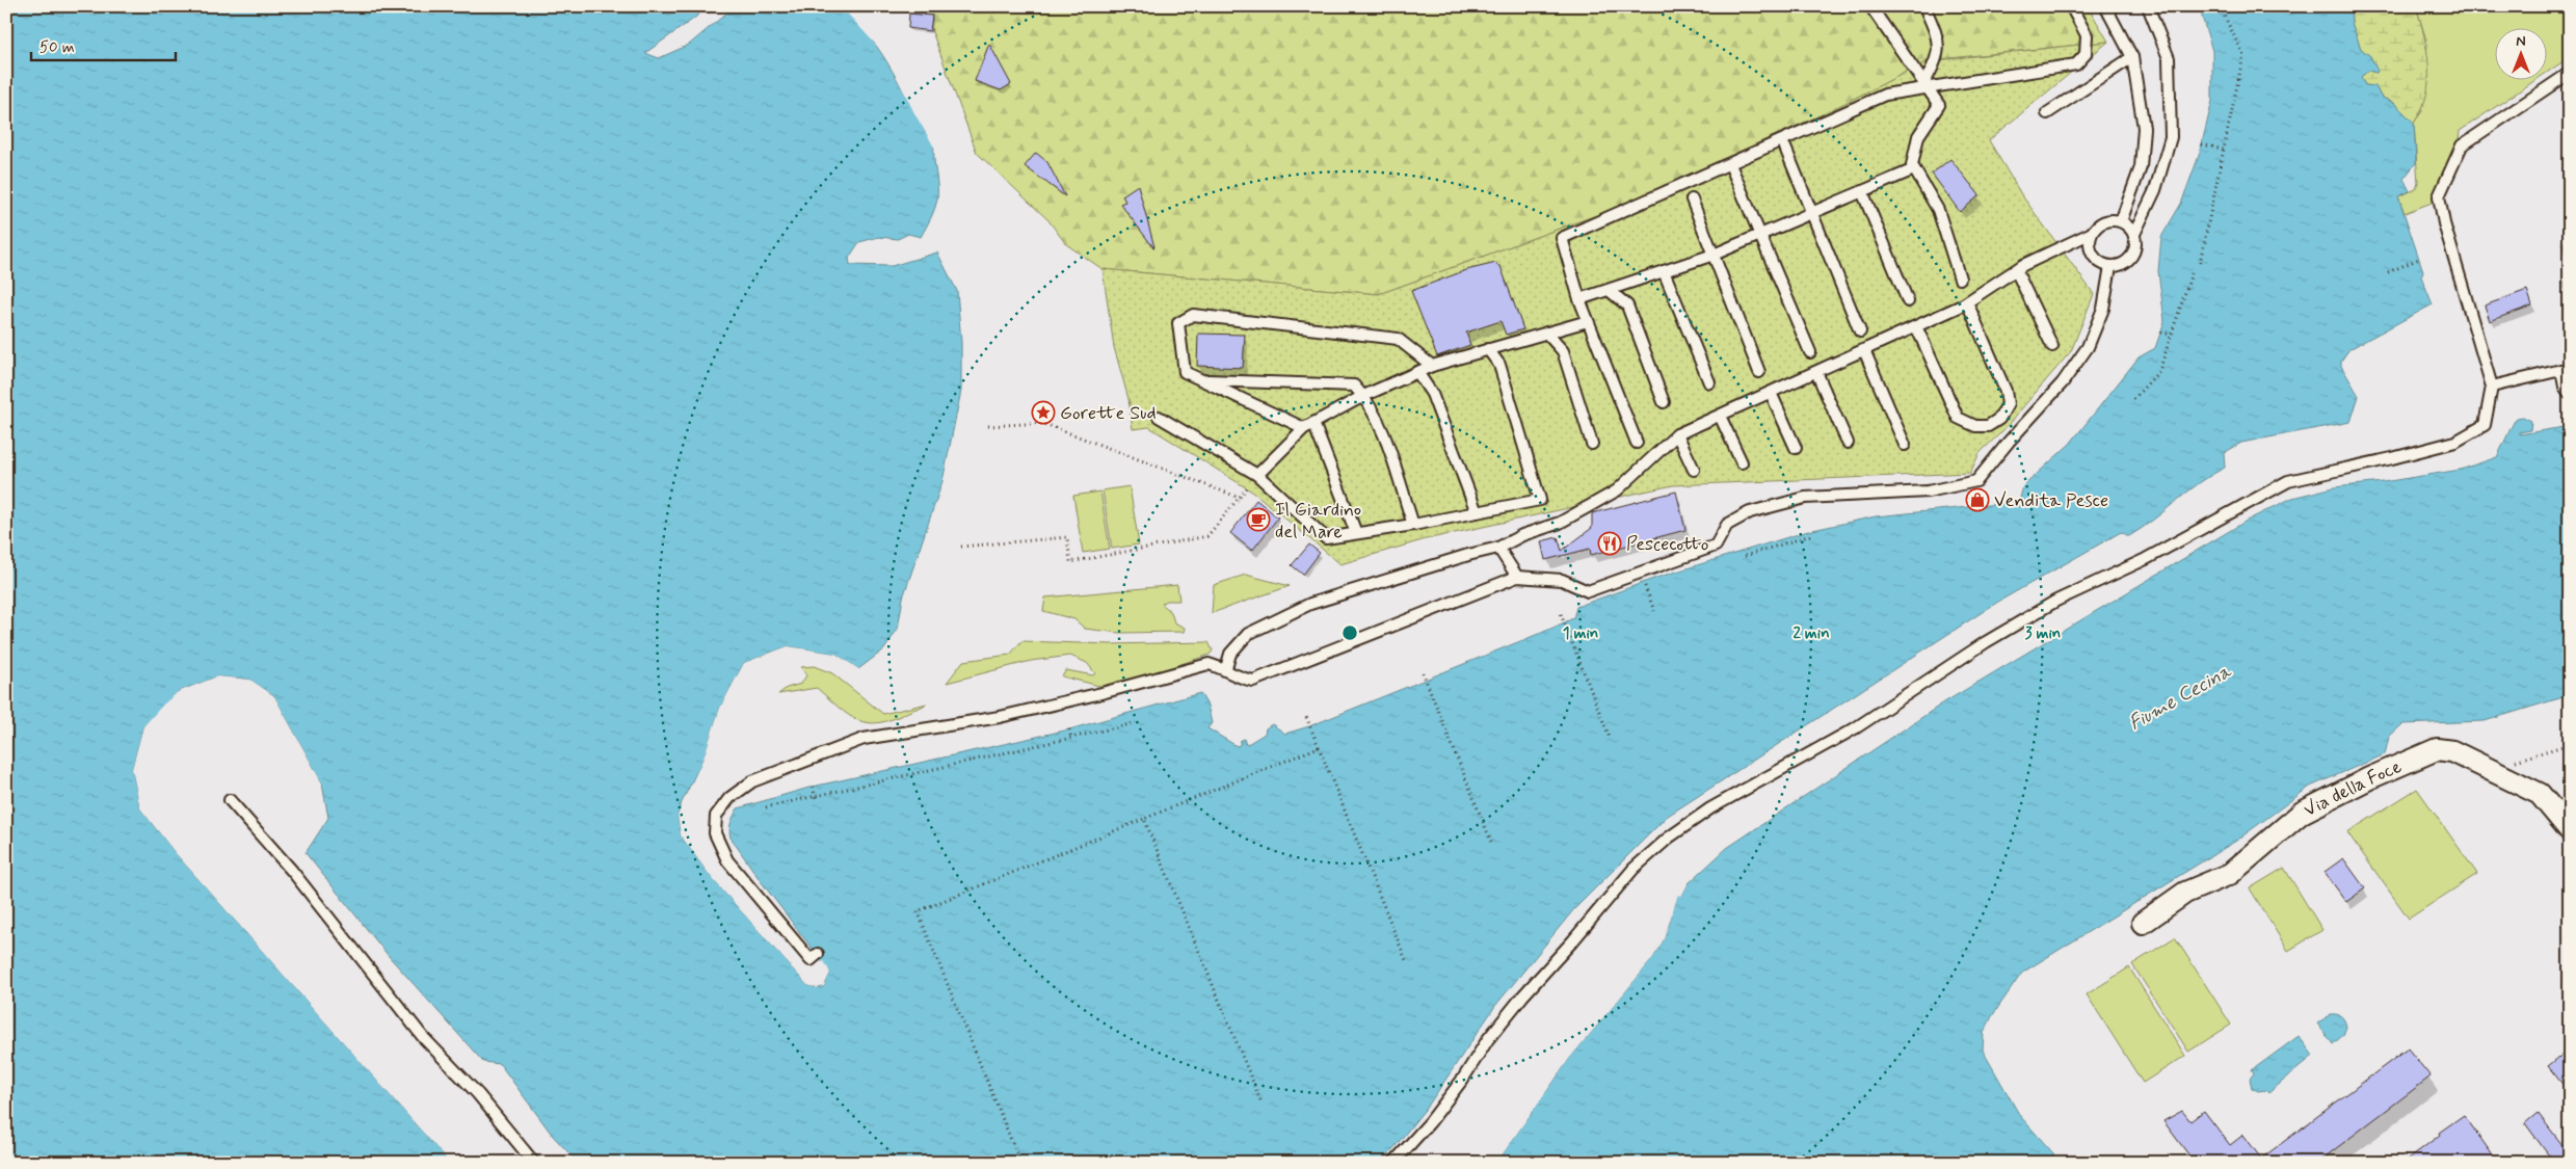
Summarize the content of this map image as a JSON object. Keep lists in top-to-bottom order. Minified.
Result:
{"streets":{"street":["Via della Foce"]},"water":["Fiume Cecina"],"places":{"place":["Gorette Sud"],"shop":["Vendita Pesce"],"cafe":["Il Giardino del Mare"],"restaurant":["Pescecotto"]},"scale_bar":"50 m","north":"top","rings":["1 min","2 min","3 min"]}
